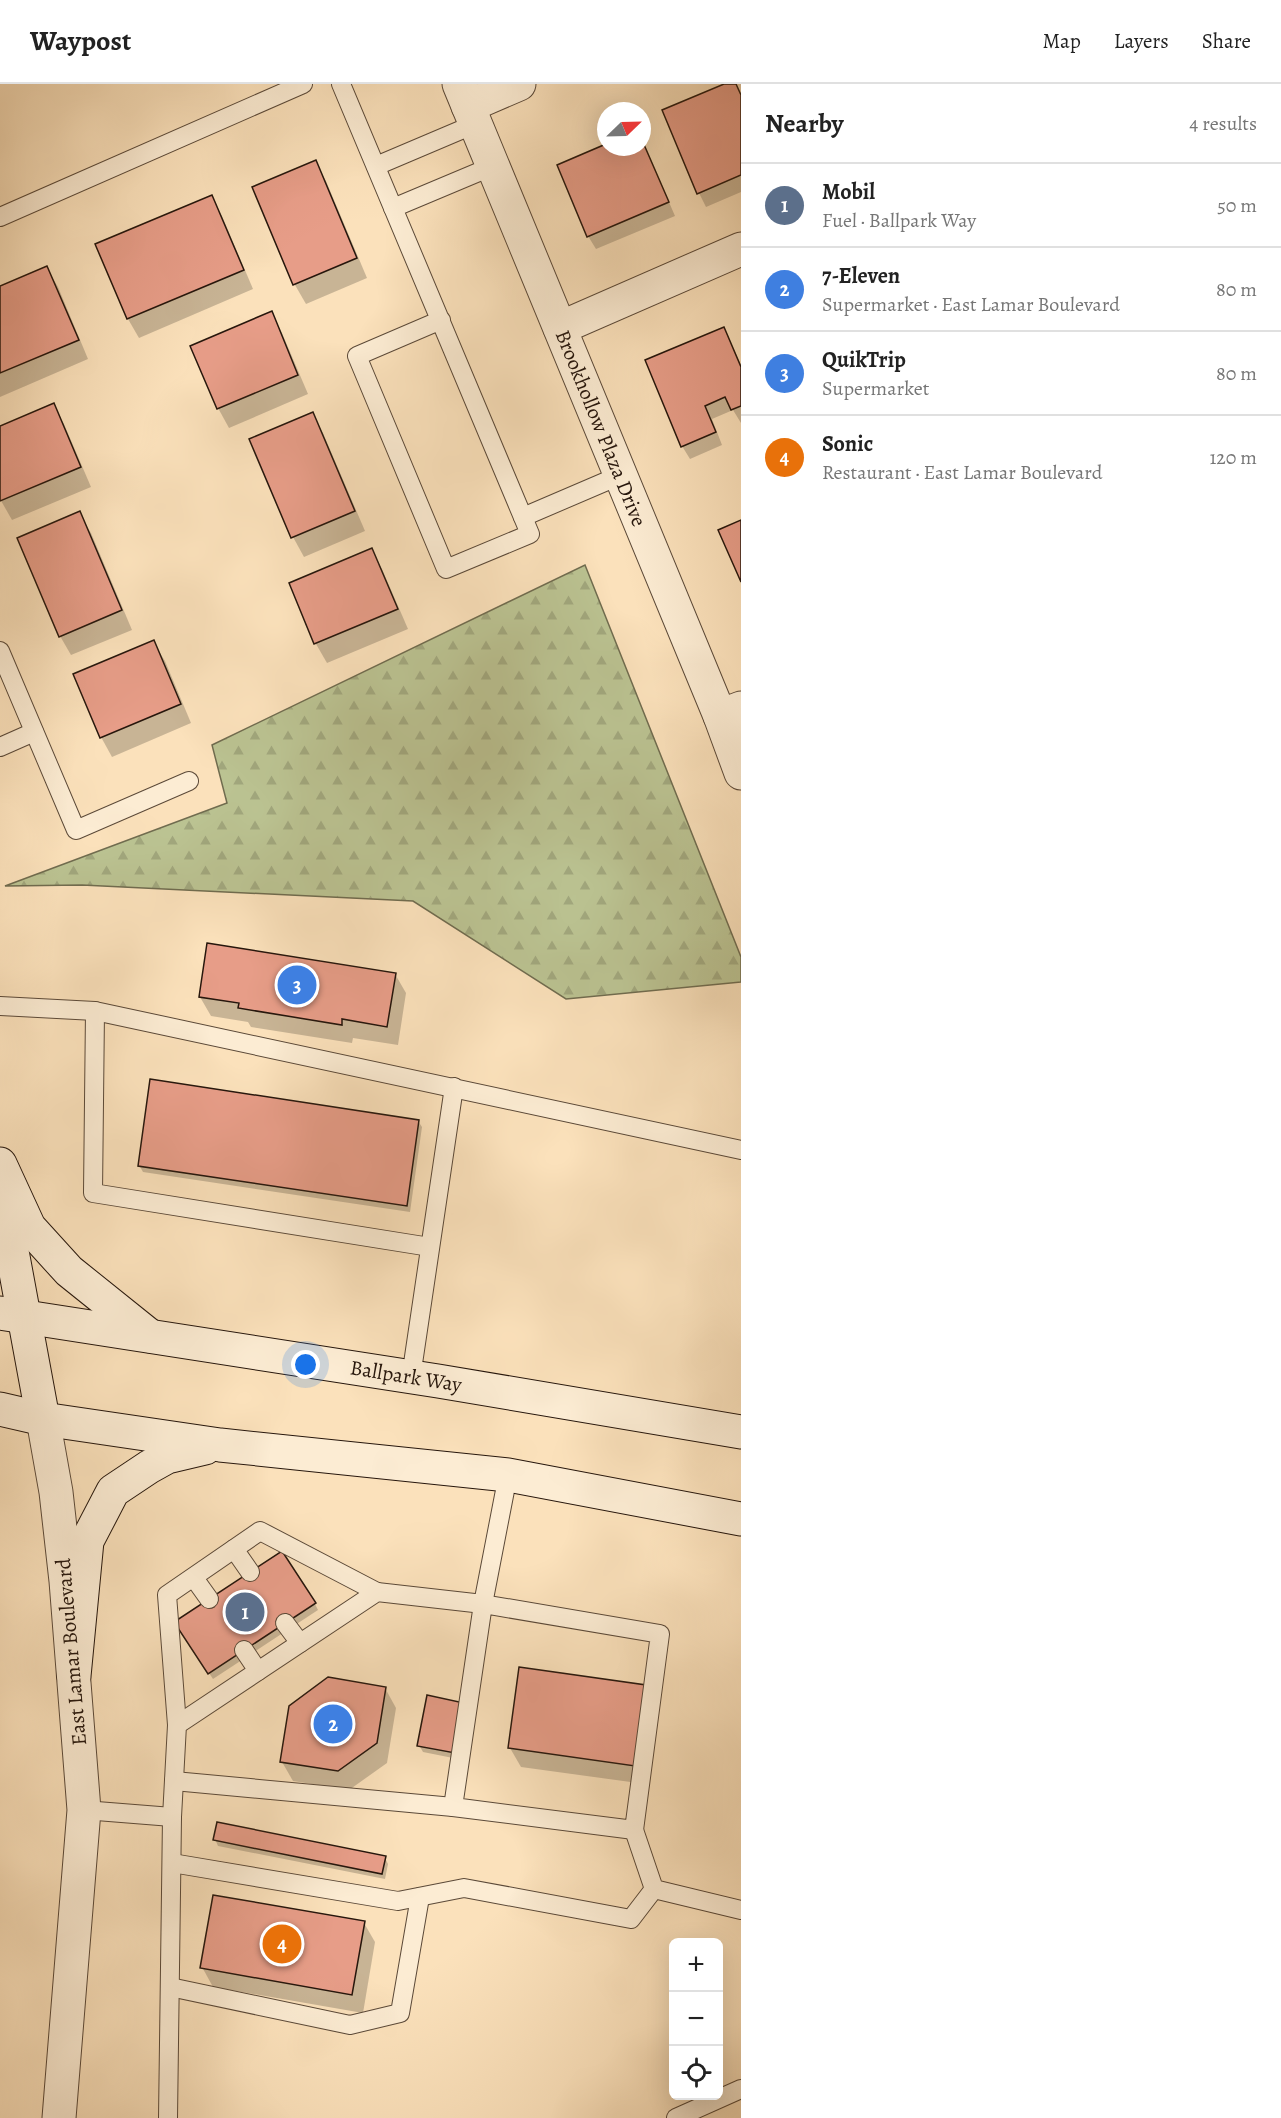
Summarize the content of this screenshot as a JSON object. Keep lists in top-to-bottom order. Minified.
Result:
{"streets":{"main road":["Brookhollow Plaza Drive","Ballpark Way","East Lamar Boulevard"]},"crossings":[["Ballpark Way","East Lamar Boulevard"]],"north":"top right","page":{"header":"Waypost","nav":["Map","Layers","Share"],"heading":["Nearby","4 results"],"list":[{"mark":"1","name":"Mobil","note":"Fuel · Ballpark Way","value":"50 m"},{"mark":"2","name":"7-Eleven","note":"Supermarket · East Lamar Boulevard","value":"80 m"},{"mark":"3","name":"QuikTrip","note":"Supermarket","value":"80 m"},{"mark":"4","name":"Sonic","note":"Restaurant · East Lamar Boulevard","value":"120 m"}],"pins":["3","1","2","4"],"map_buttons":["+","−"]}}
